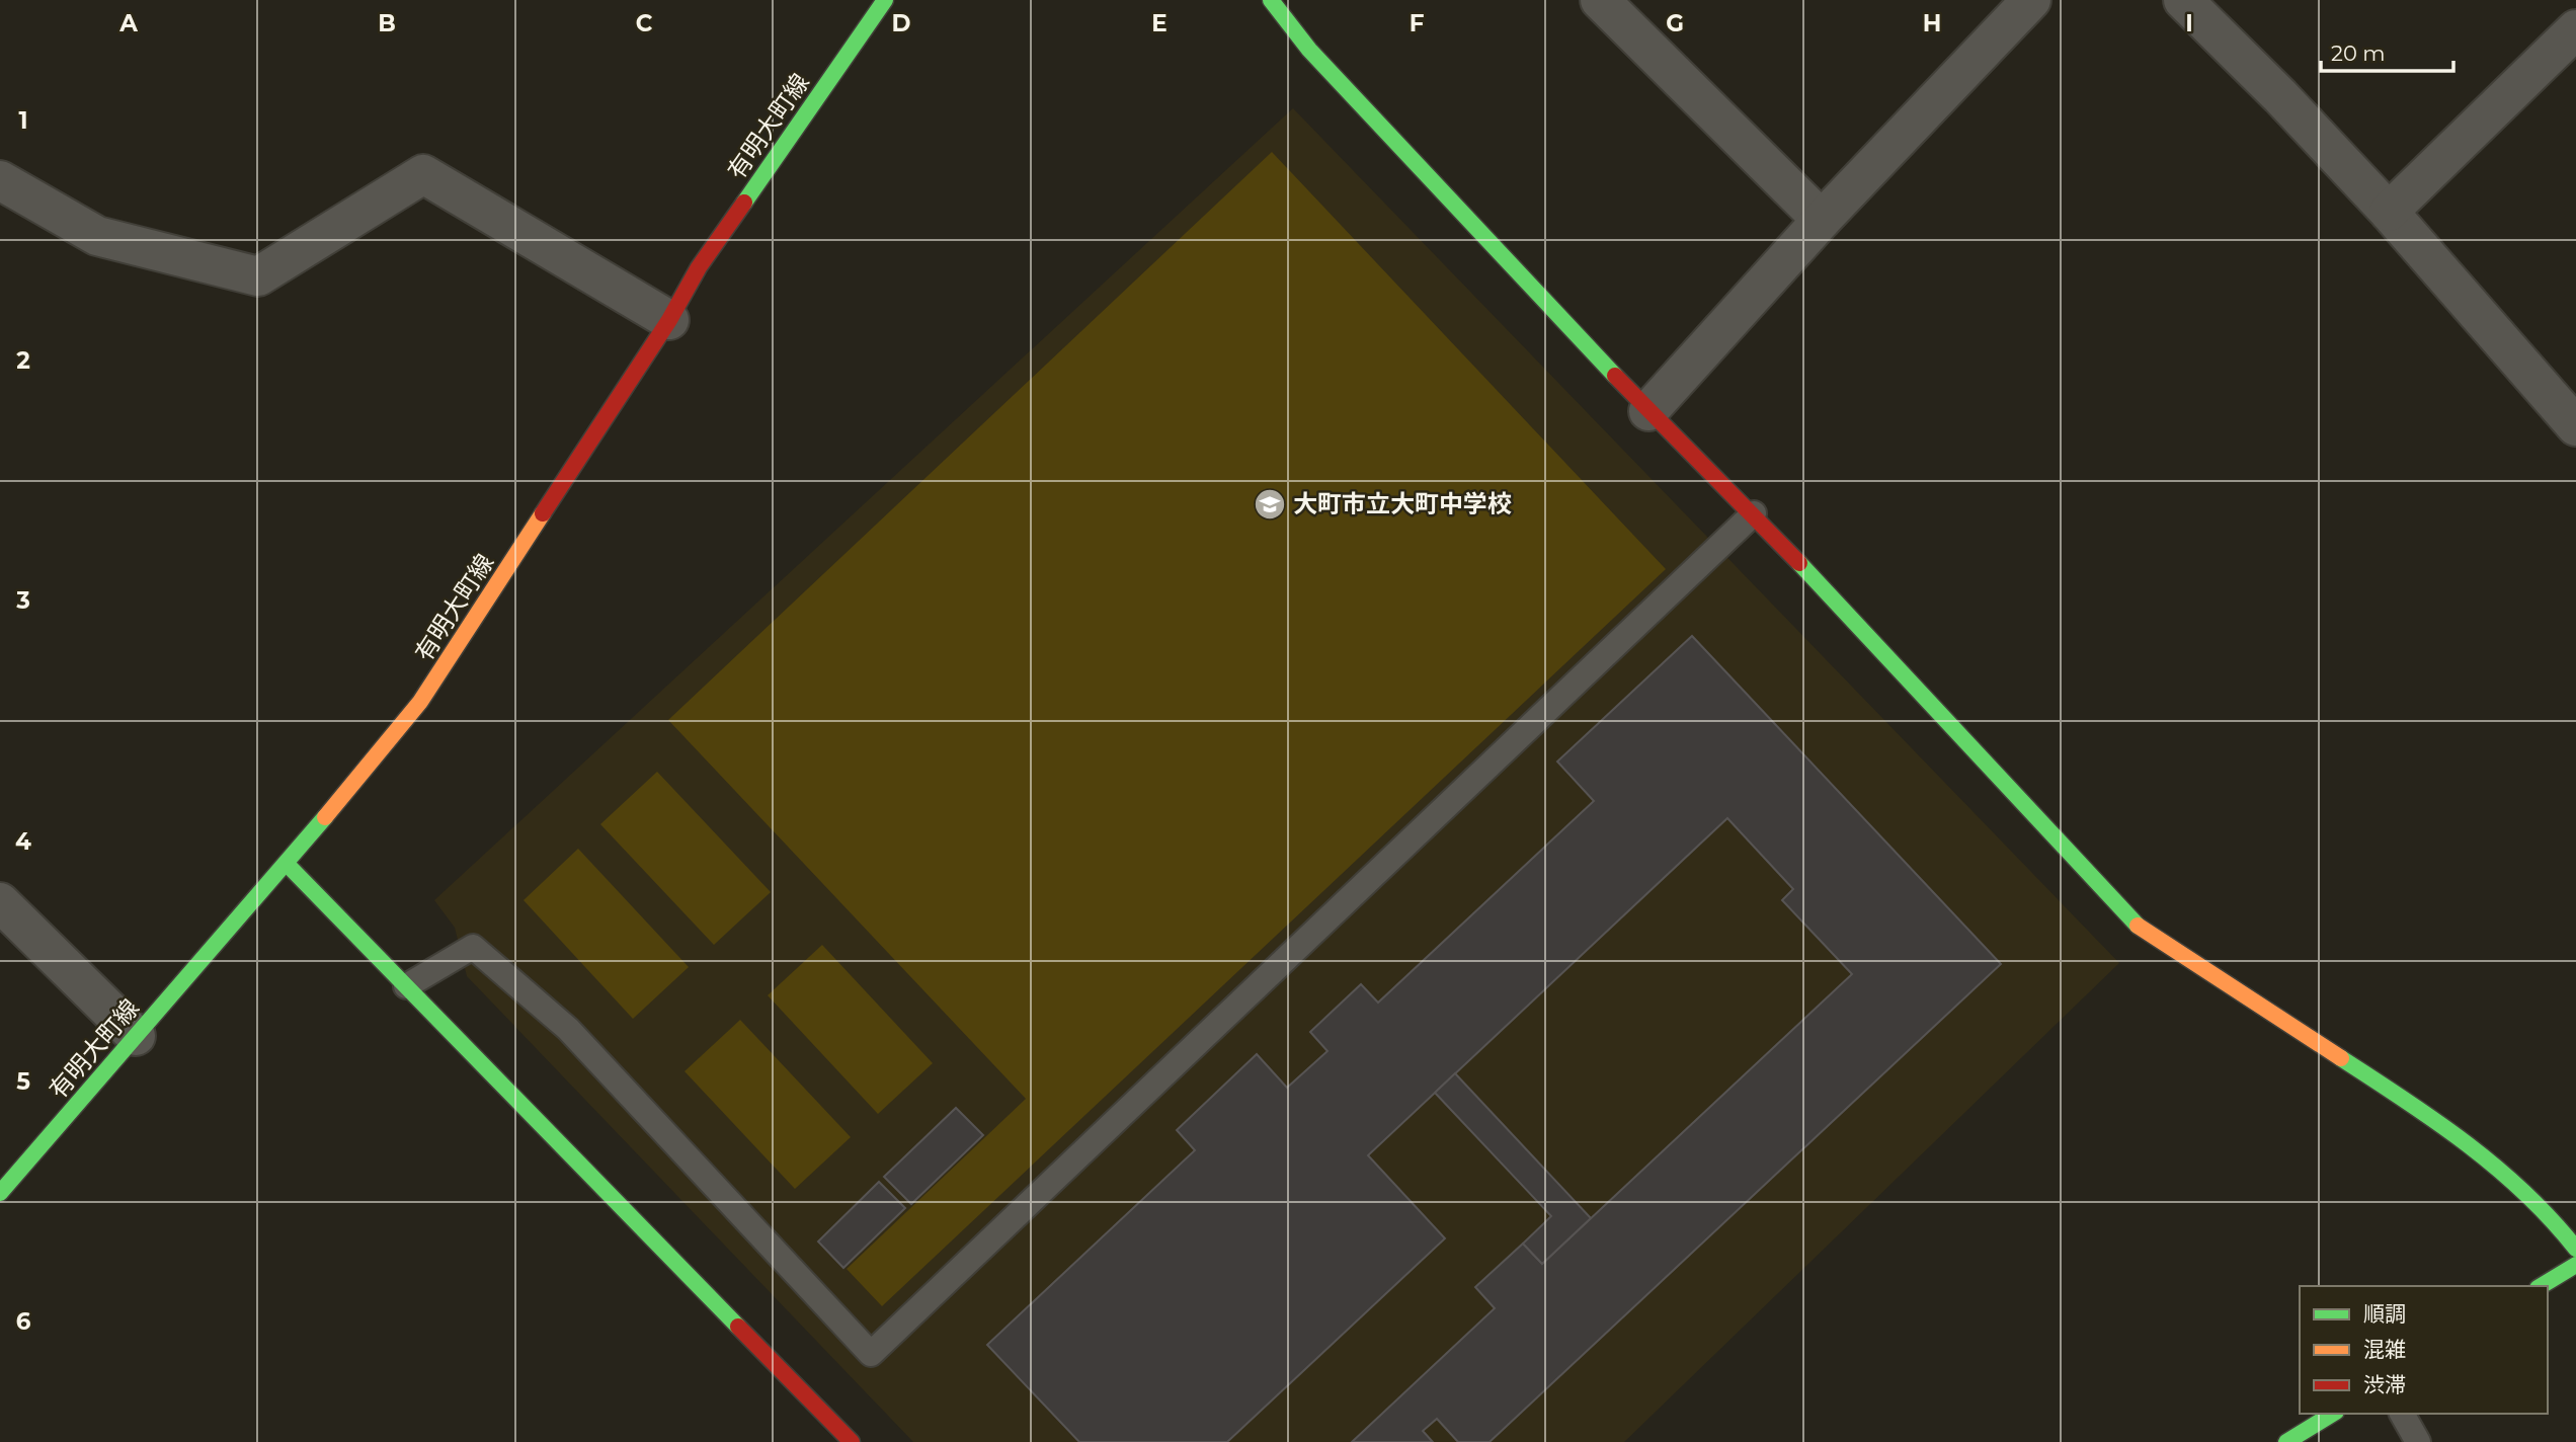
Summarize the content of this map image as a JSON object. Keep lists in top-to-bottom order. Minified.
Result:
{"streets":{"street":["有明大町線"]},"places":{"school or university":["大町市立大町中学校"]},"legend":["順調","混雑","渋滞"],"scale_bar":"20 m","grid":{"columns":["A","B","C","D","E","F","G","H","I"],"rows":["1","2","3","4","5","6"]}}
